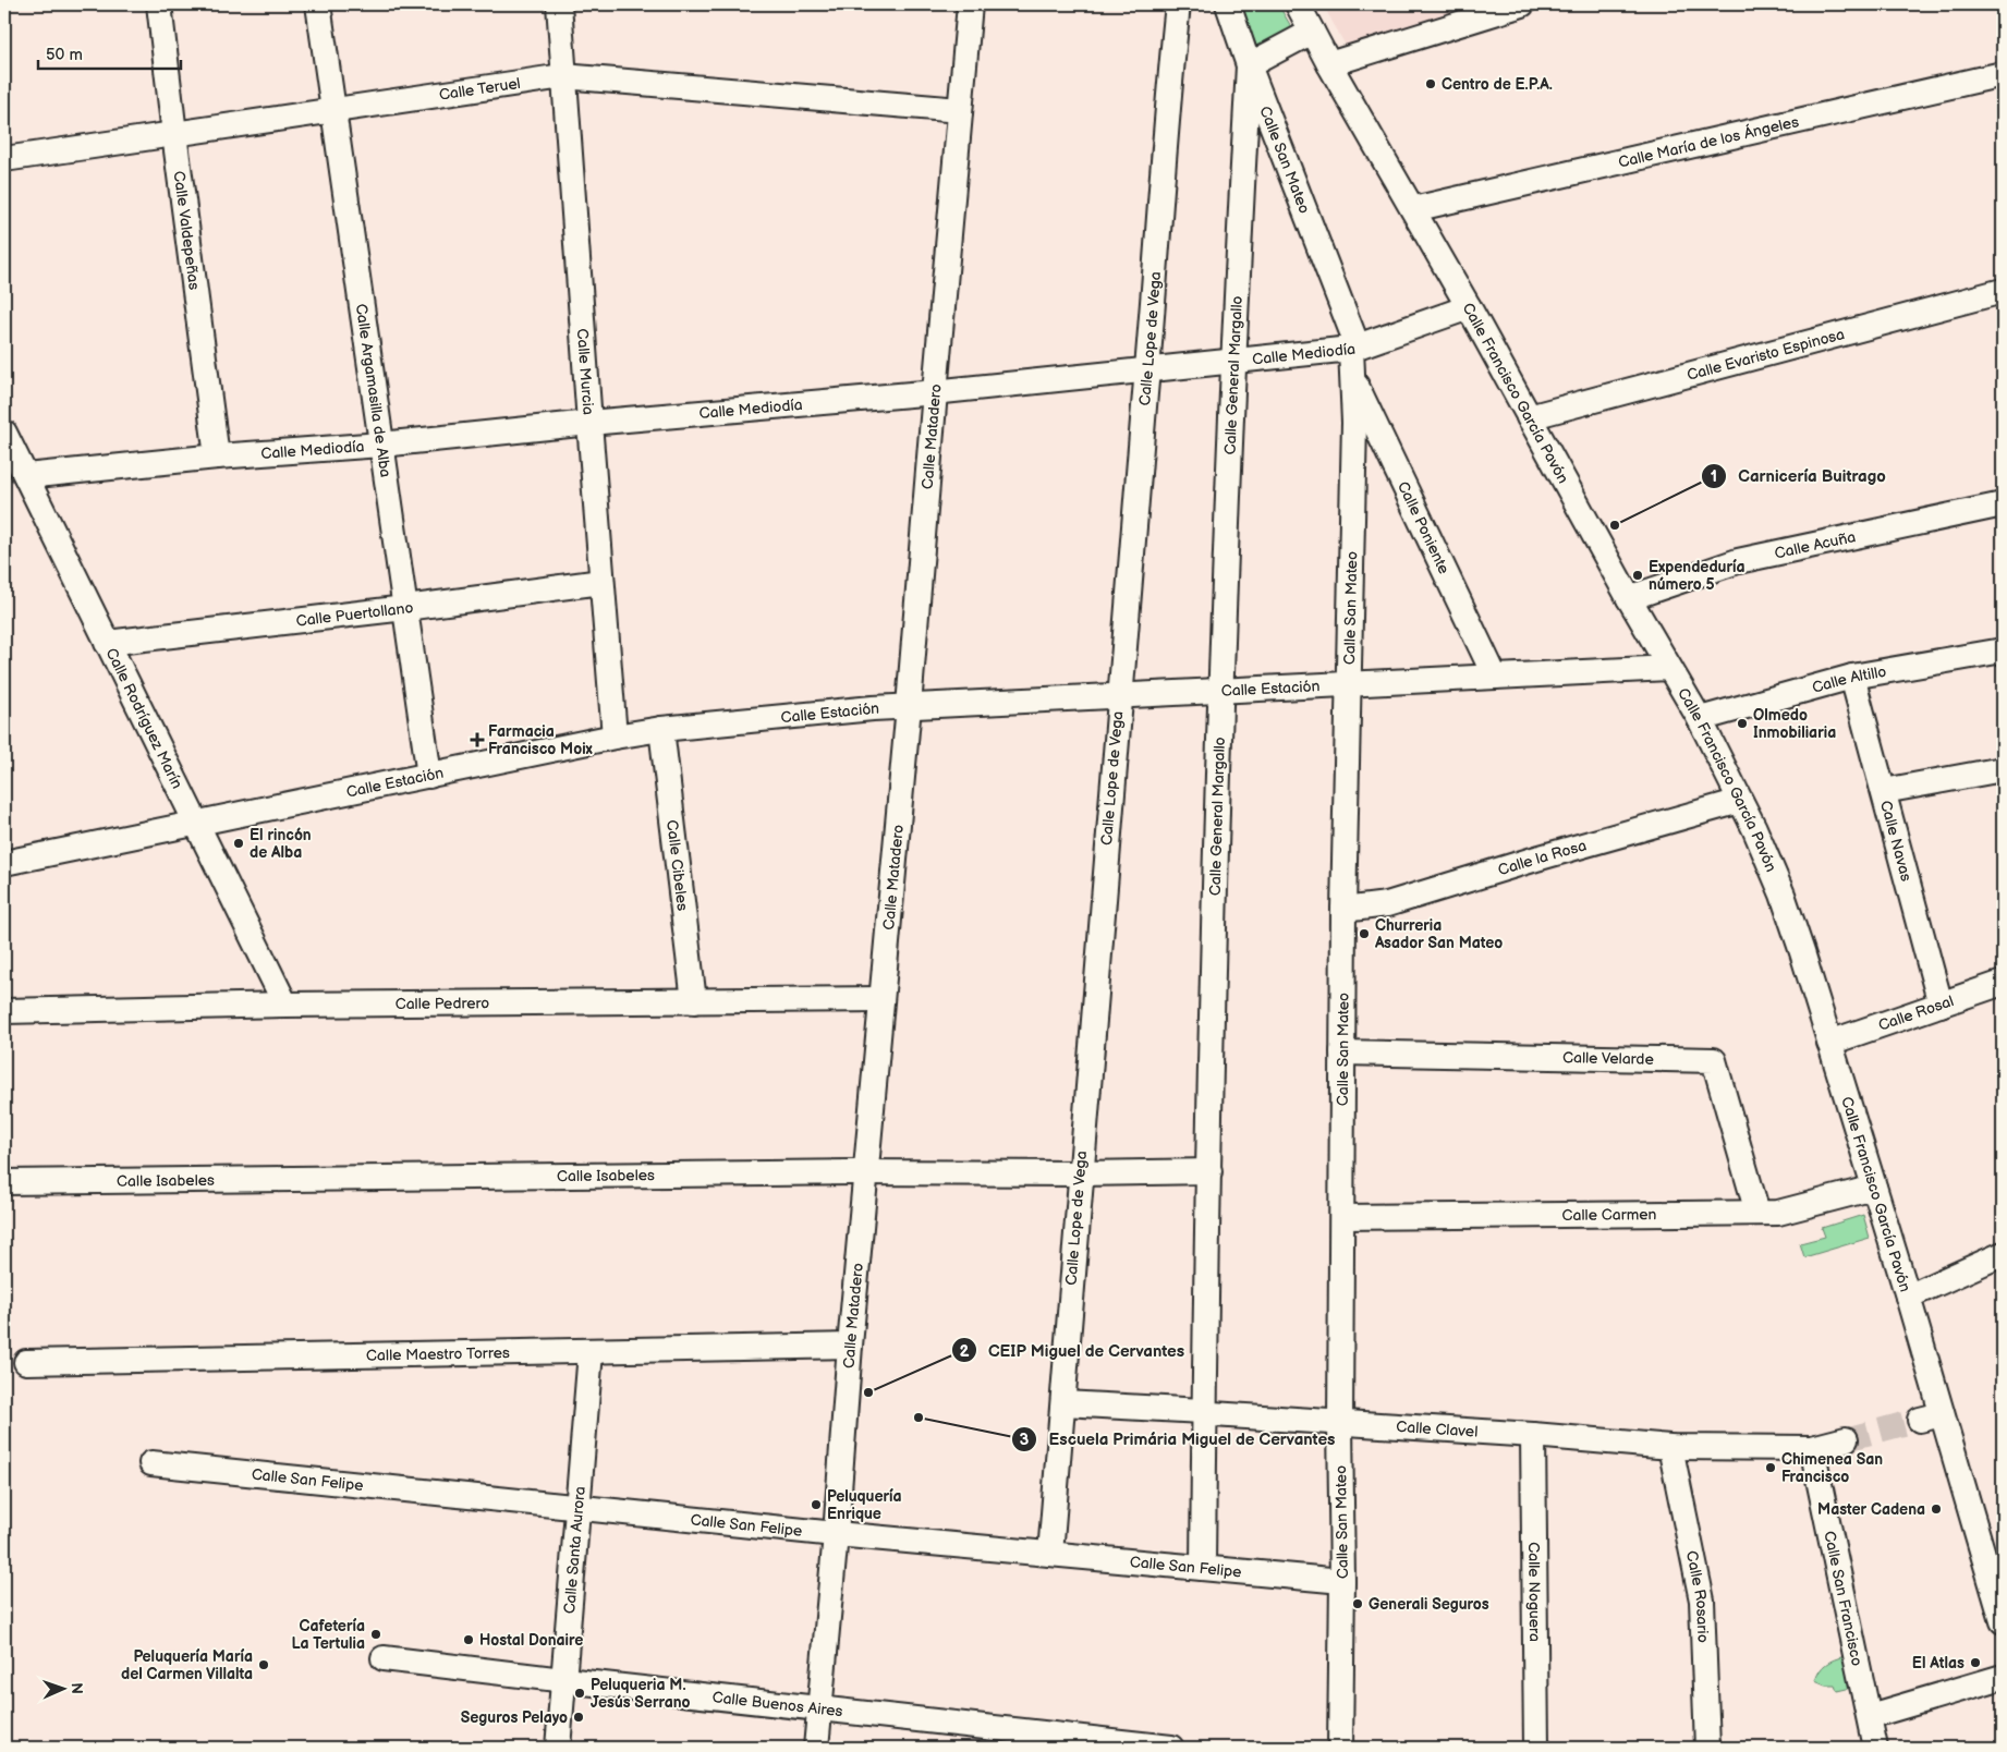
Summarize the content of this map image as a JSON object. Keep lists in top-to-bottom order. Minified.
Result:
{"streets":{"street":["Calle Teruel","Calle María de los Ángeles","Calle San Mateo","Calle Valdepeñas","Calle Lope de Vega","Calle Mediodía","Calle Evaristo Espinosa","Calle Murcia","Calle General Margallo","Calle Argamasilla de Alba","Calle Francisco García Pavón","Calle Matadero","Calle Poniente","Calle Acuña","Calle Puertollano","Calle Altillo","Calle Estación","Calle Rodríguez Marín","Calle Navas","Calle la Rosa","Calle Cibeles","Calle Pedrero","Calle Rosal","Calle Velarde","Calle Isabeles","Calle Carmen","Calle Maestro Torres","Calle Clavel","Calle San Felipe","Calle Santa Aurora","Calle Noguera","Calle Rosario","Calle San Francisco","Calle Buenos Aires"]},"crossings":[["Calle Teruel","Calle Valdepeñas"],["Calle Teruel","Calle Murcia"],["Calle Teruel","Calle Argamasilla de Alba"],["Calle Teruel","Calle Matadero"],["Calle María de los Ángeles","Calle Francisco García Pavón"],["Calle San Mateo","Calle Mediodía"],["Calle San Mateo","Calle General Margallo"],["Calle San Mateo","Calle Poniente"],["Calle San Mateo","Calle Estación"],["Calle San Mateo","Calle la Rosa"],["Calle San Mateo","Calle Velarde"],["Calle San Mateo","Calle Carmen"],["Calle San Mateo","Calle Clavel"],["Calle San Mateo","Calle San Felipe"],["Calle Valdepeñas","Calle Mediodía"],["Calle Lope de Vega","Calle Mediodía"],["Calle Lope de Vega","Calle Estación"],["Calle Lope de Vega","Calle Isabeles"],["Calle Lope de Vega","Calle Clavel"],["Calle Lope de Vega","Calle San Felipe"],["Calle Mediodía","Calle Murcia"],["Calle Mediodía","Calle General Margallo"],["Calle Mediodía","Calle Argamasilla de Alba"],["Calle Mediodía","Calle Francisco García Pavón"],["Calle Mediodía","Calle Matadero"],["Calle Mediodía","Calle Rodríguez Marín"],["Calle Evaristo Espinosa","Calle Francisco García Pavón"],["Calle Murcia","Calle Puertollano"],["Calle Murcia","Calle Estación"],["Calle General Margallo","Calle Estación"],["Calle General Margallo","Calle Isabeles"],["Calle General Margallo","Calle Clavel"],["Calle General Margallo","Calle San Felipe"],["Calle Argamasilla de Alba","Calle Puertollano"],["Calle Argamasilla de Alba","Calle Estación"],["Calle Francisco García Pavón","Calle Acuña"],["Calle Francisco García Pavón","Calle Altillo"],["Calle Francisco García Pavón","Calle Estación"],["Calle Francisco García Pavón","Calle la Rosa"],["Calle Francisco García Pavón","Calle Rosal"],["Calle Francisco García Pavón","Calle Carmen"],["Calle Matadero","Calle Estación"],["Calle Matadero","Calle Pedrero"],["Calle Matadero","Calle Isabeles"],["Calle Matadero","Calle Maestro Torres"],["Calle Matadero","Calle San Felipe"],["Calle Matadero","Calle Buenos Aires"],["Calle Poniente","Calle Estación"],["Calle Puertollano","Calle Rodríguez Marín"],["Calle Altillo","Calle Navas"],["Calle Estación","Calle Rodríguez Marín"],["Calle Estación","Calle Cibeles"],["Calle Rodríguez Marín","Calle Pedrero"],["Calle Navas","Calle Rosal"],["Calle Cibeles","Calle Pedrero"],["Calle Velarde","Calle Carmen"],["Calle Maestro Torres","Calle Santa Aurora"],["Calle Clavel","Calle Noguera"],["Calle Clavel","Calle Rosario"],["Calle Clavel","Calle San Francisco"],["Calle San Felipe","Calle Santa Aurora"],["Calle Santa Aurora","Calle Buenos Aires"]],"places":{"other":["Centro de E.P.A.","Carnicería Buitrago","Expendeduría número 5","Olmedo Inmobiliaria","El rincón de Alba","Churreria Asador San Mateo","CEIP Miguel de Cervantes","Escuela Primária Miguel de Cervantes","Chimenea San Francisco","Peluquería Enrique","Master Cadena","Generali Seguros","Cafetería La Tertulia","Hostal Donaire","El Atlas","Peluquería María del Carmen Villalta","Peluqueria M. Jesús Serrano","Seguros Pelayo"],"health":["Farmacia Francisco Moix"]},"scale_bar":"50 m","north":"right"}
